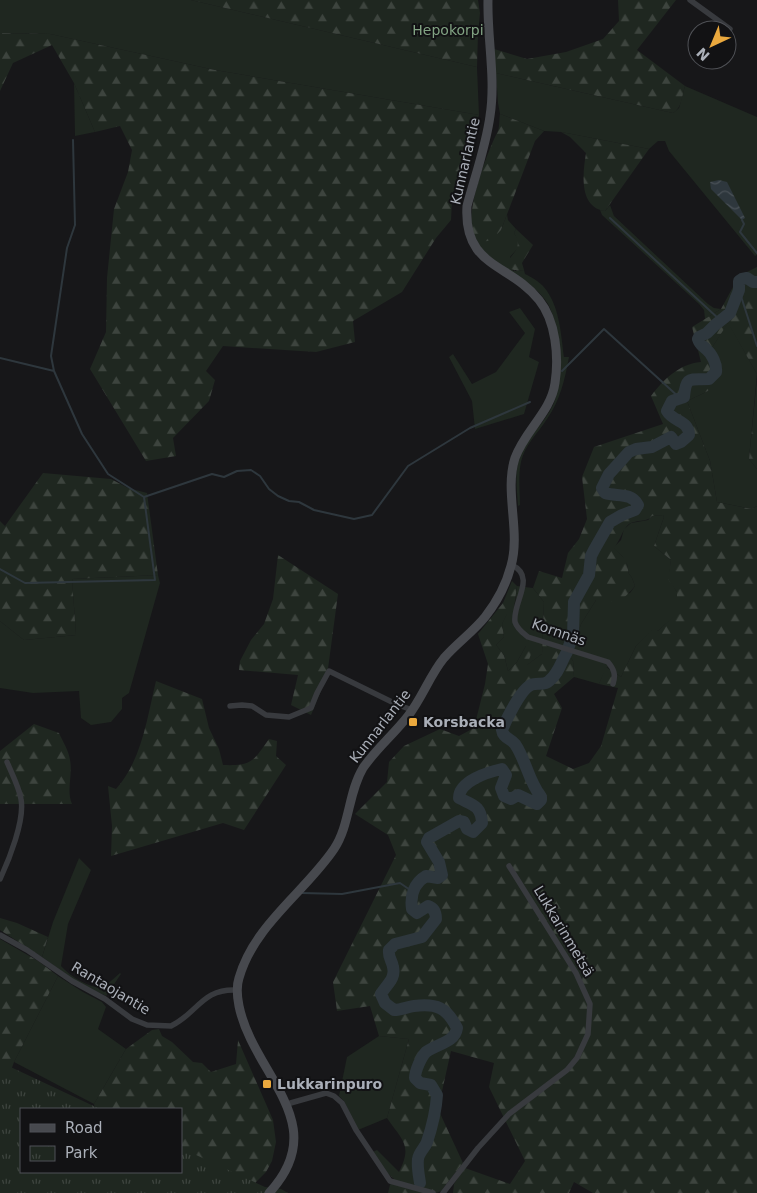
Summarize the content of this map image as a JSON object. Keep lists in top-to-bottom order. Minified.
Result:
{"streets":{"main road":["Kunnarlantie"],"street":["Kornnäs","Lukkarinmetsä","Rantaojantie"]},"crossings":[["Kunnarlantie","Kornnäs"],["Kunnarlantie","Rantaojantie"]],"parks":["Hepokorpi"],"places":{"transit":["Korsbacka","Lukkarinpuro"]},"legend":["Road","Park"],"north":"bottom left"}
